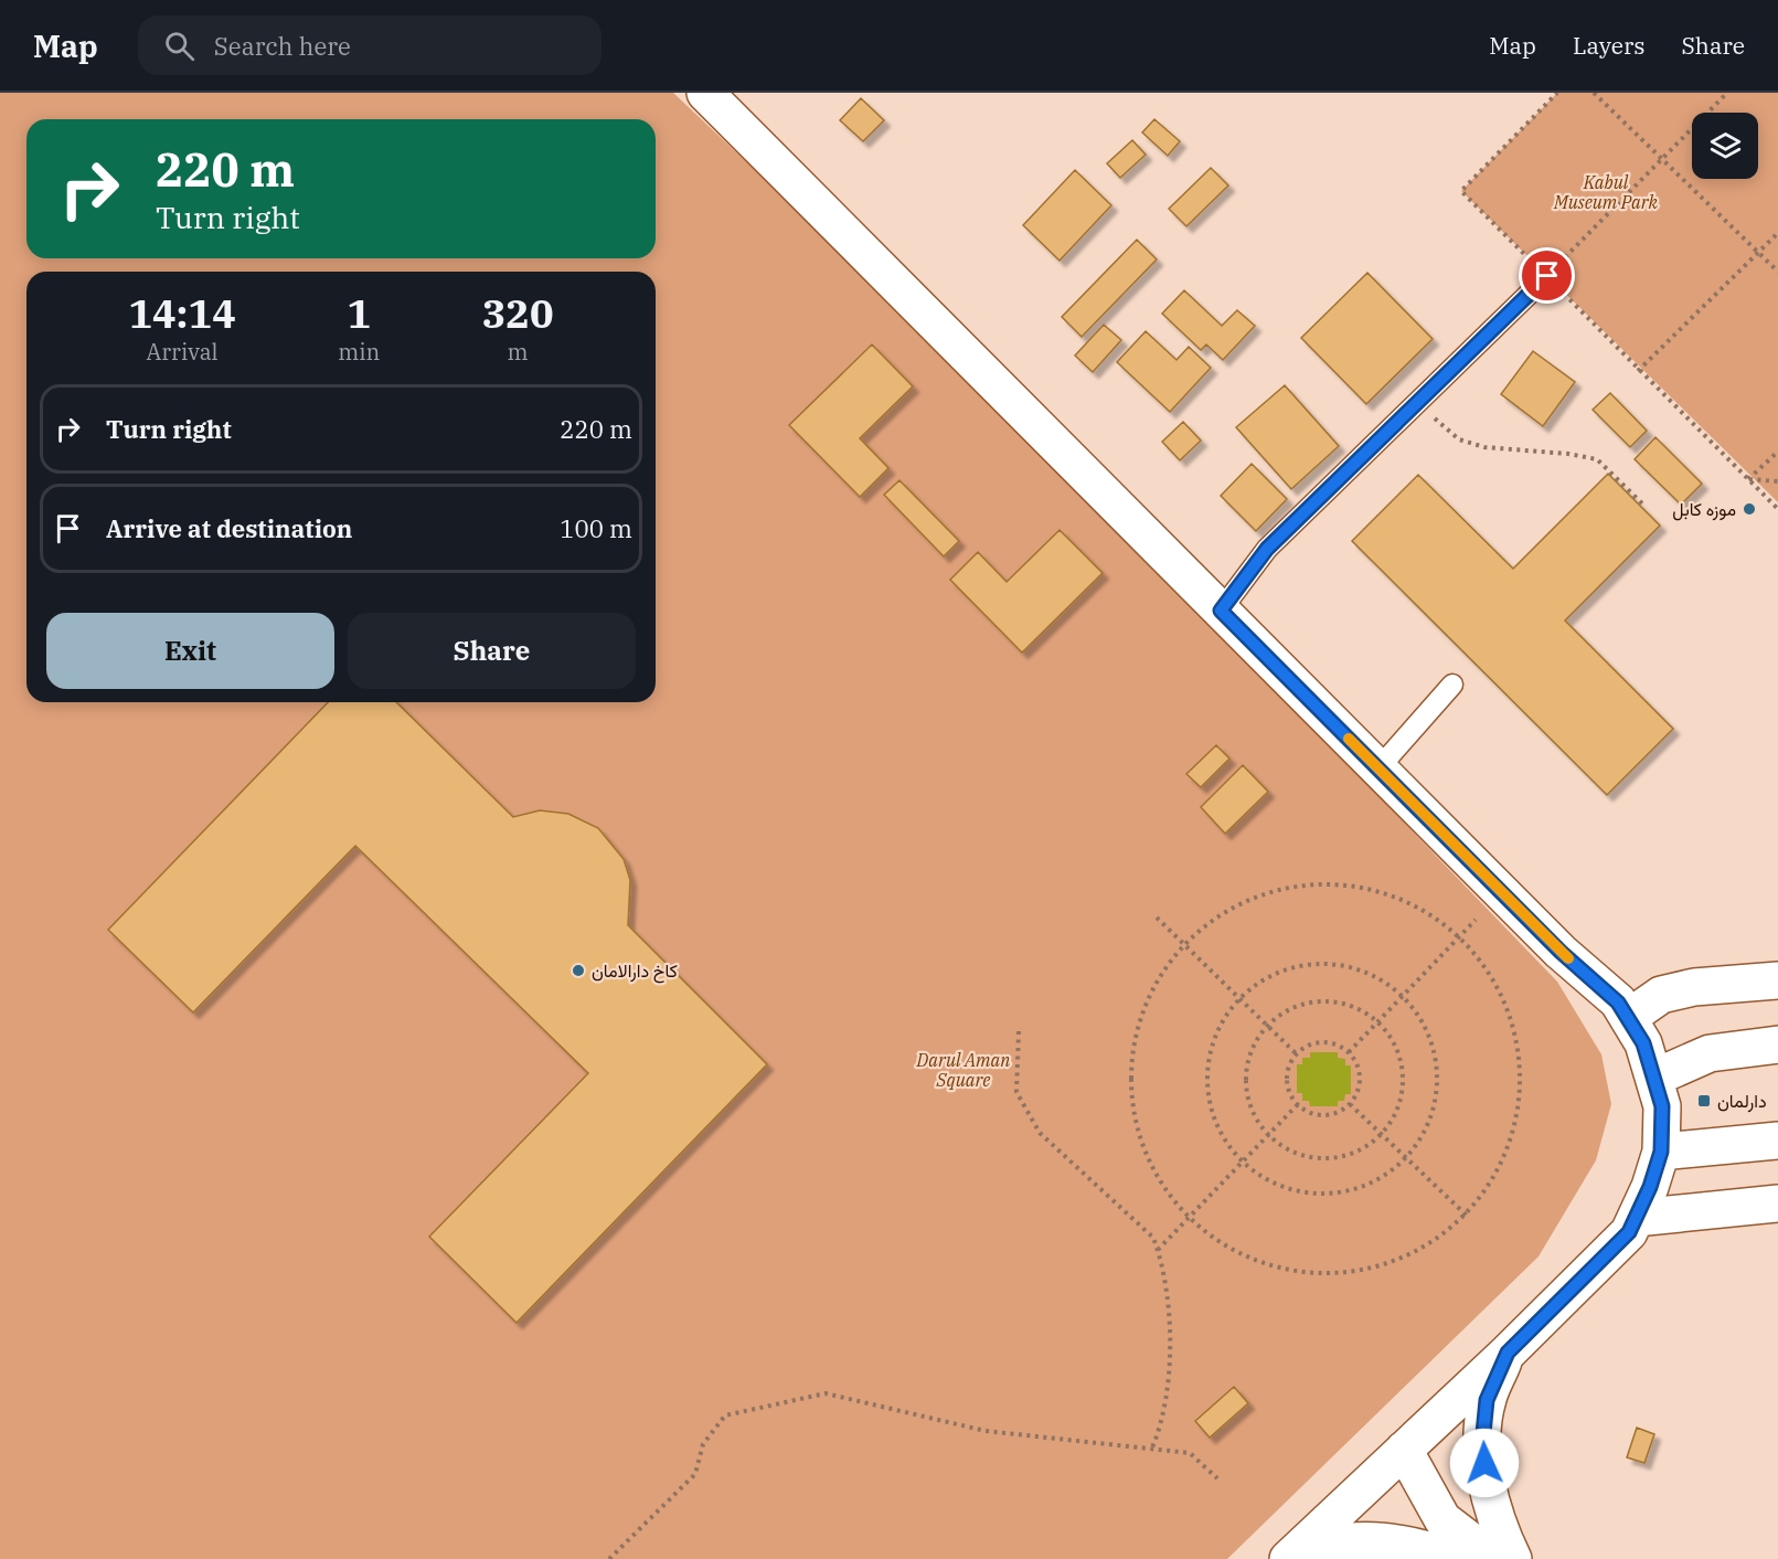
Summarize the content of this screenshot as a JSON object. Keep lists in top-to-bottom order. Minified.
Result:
{"parks":["Kabul Museum Park","Darul Aman Square"],"places":{"other":["موزه کابل","کاخ دارالامان"],"transit":["دارلمان"]},"page":{"header":"Map","search":"Search here","nav":["Map","Layers","Share"],"turn":["220 m","Turn right"],"eta":["14:14","Arrival","1","min","320","m"],"list":[{"name":"Turn right","value":"220 m"},{"name":"Arrive at destination","value":"100 m"}],"buttons":["Exit","Share"]}}
